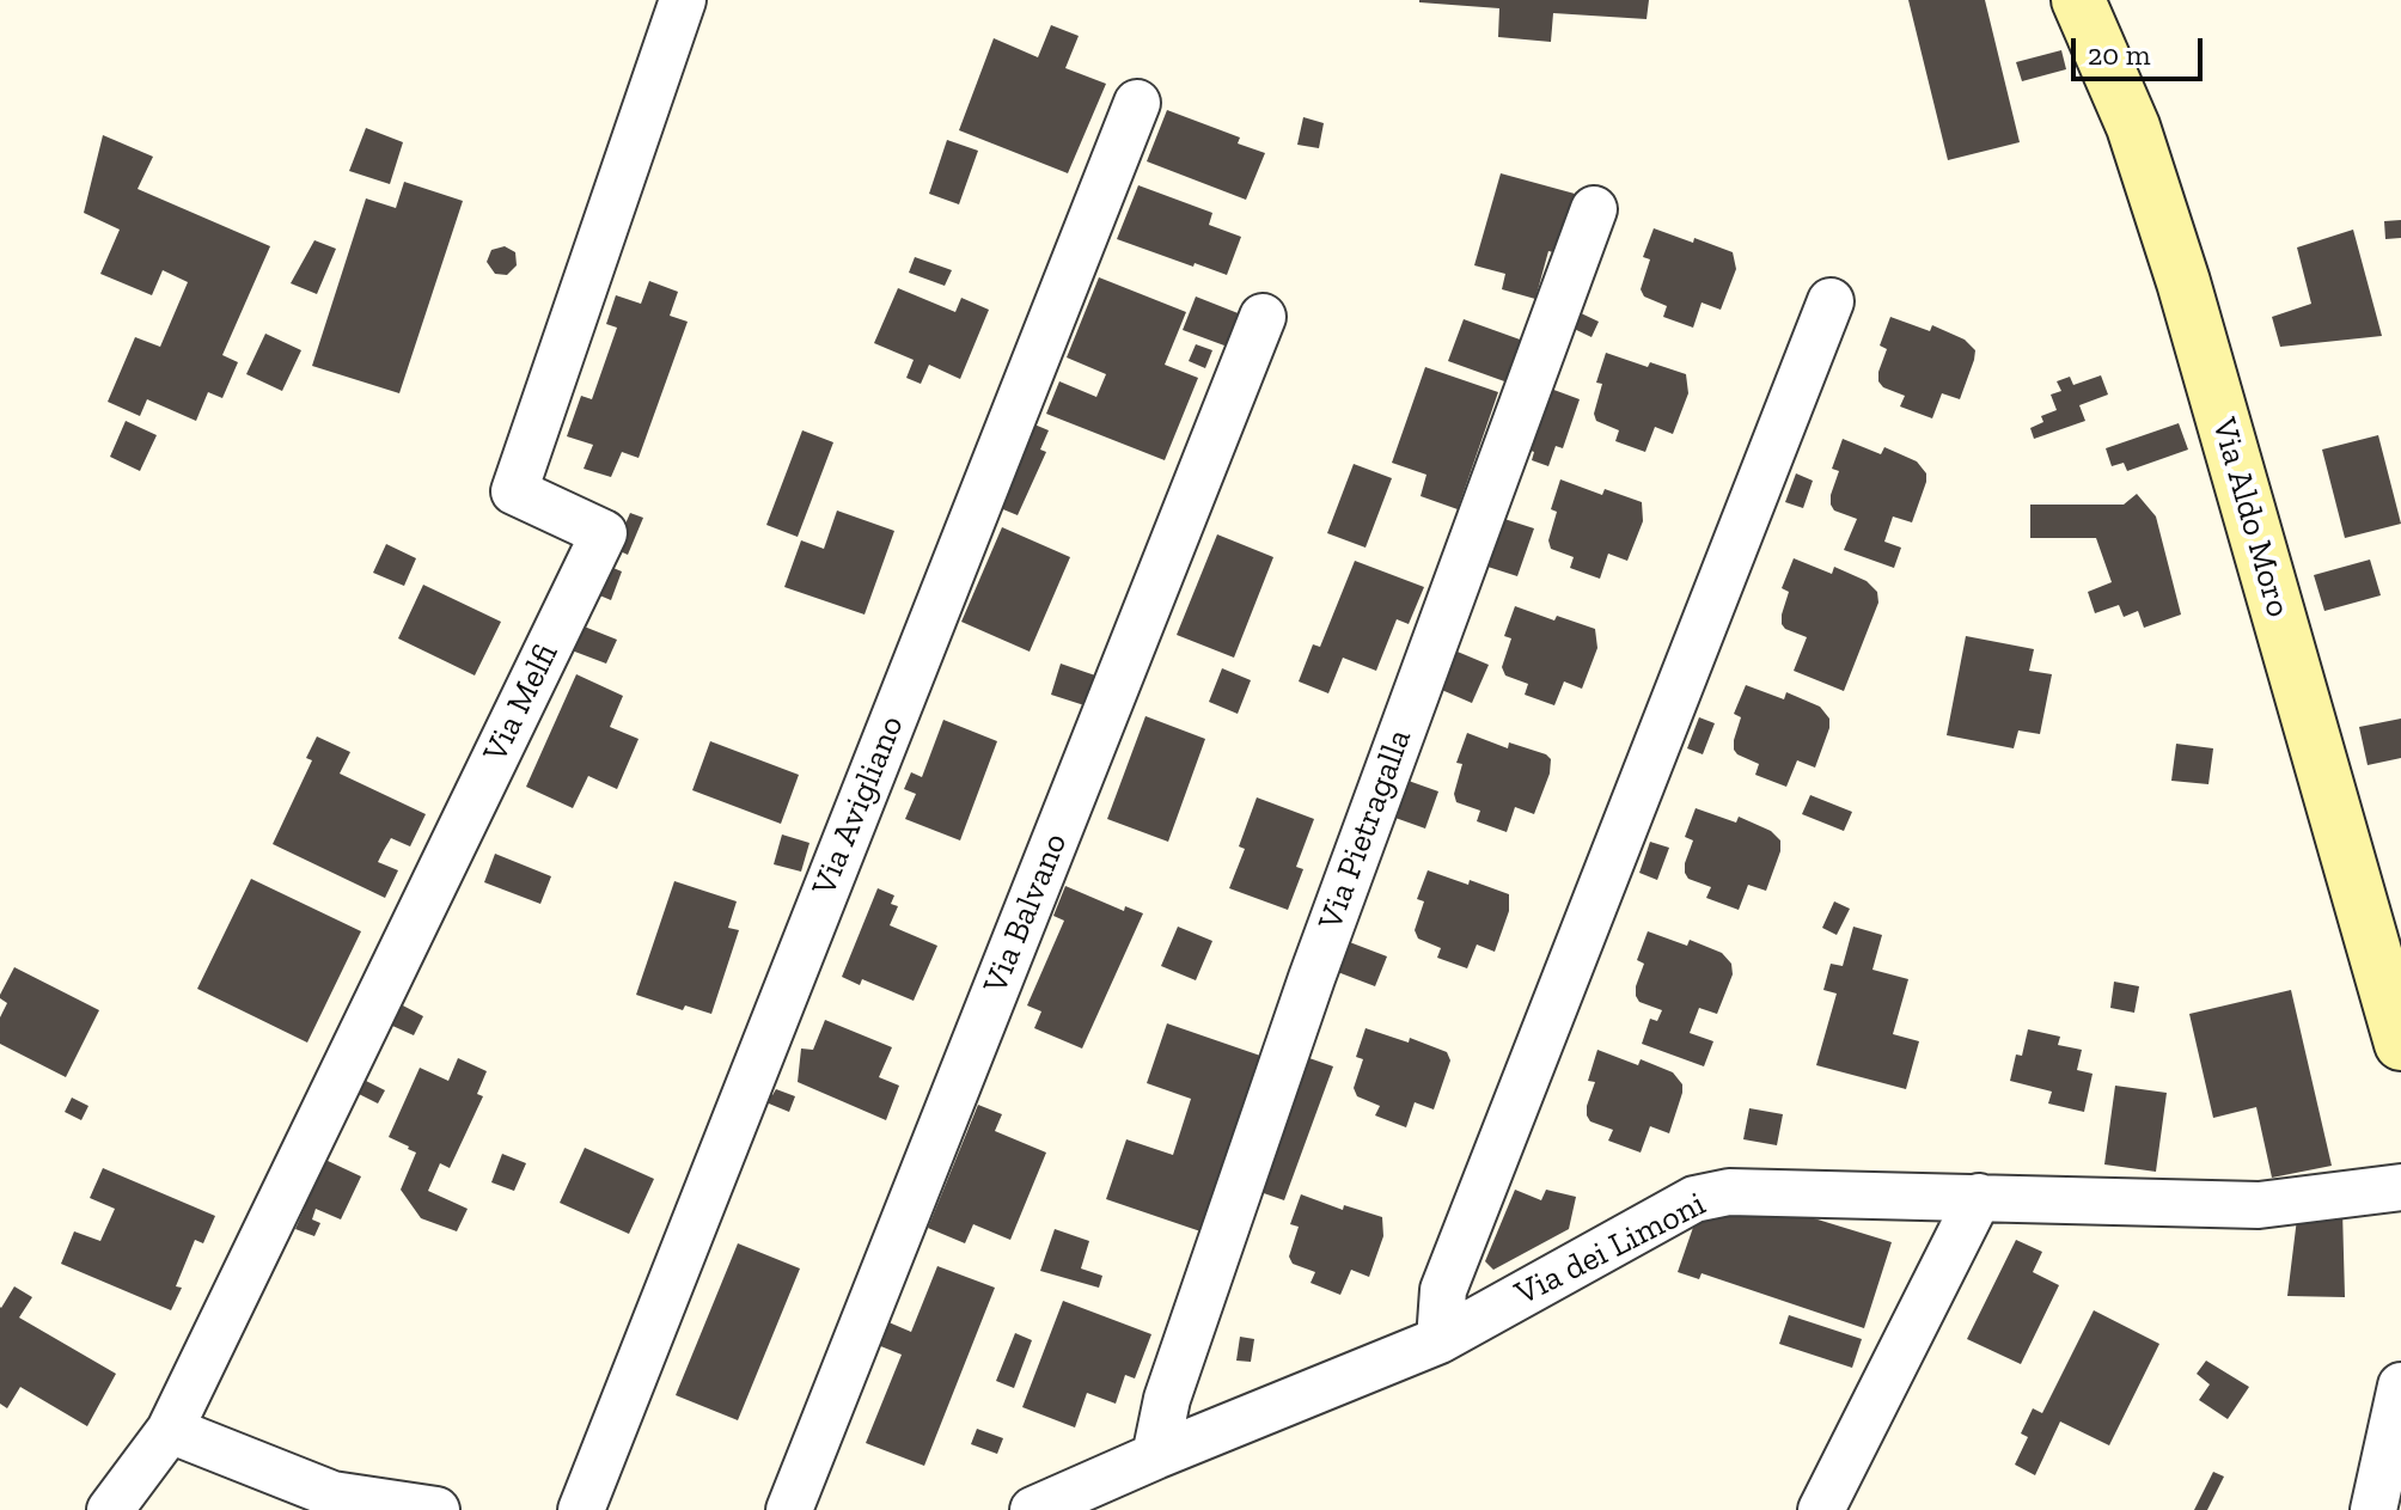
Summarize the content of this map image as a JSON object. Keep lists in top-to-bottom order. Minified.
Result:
{"streets":{"street":["Via Aldo Moro","Via Melfi","Via Avigliano","Via Pietragalla","Via Balvano","Via dei Limoni"]},"crossings":[["Via Pietragalla","Via dei Limoni"]],"scale_bar":"20 m"}
